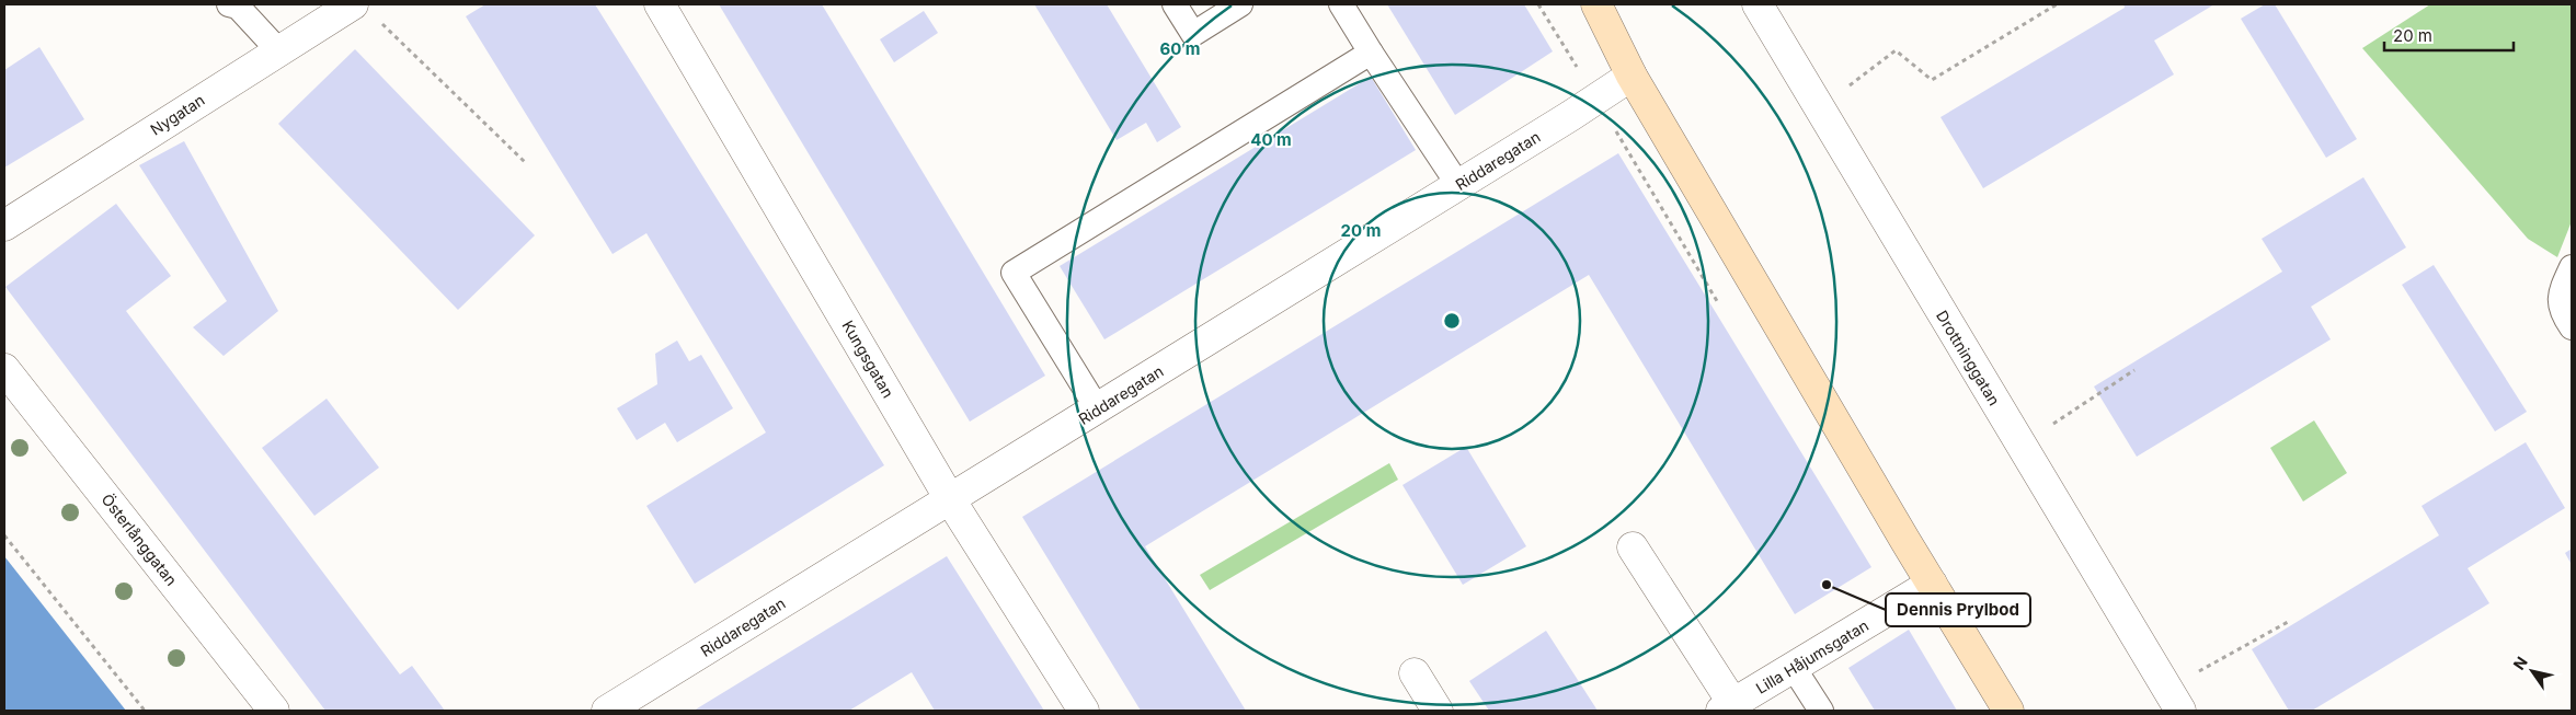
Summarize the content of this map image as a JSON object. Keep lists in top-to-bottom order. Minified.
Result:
{"streets":{"street":["Nygatan","Riddaregatan","Drottninggatan","Kungsgatan","Österlånggatan","Lilla Håjumsgatan"]},"crossings":[["Riddaregatan","Kungsgatan"]],"places":["Dennis Prylbod"],"scale_bar":"20 m","north":"top left","rings":["60 m","40 m","20 m"]}
